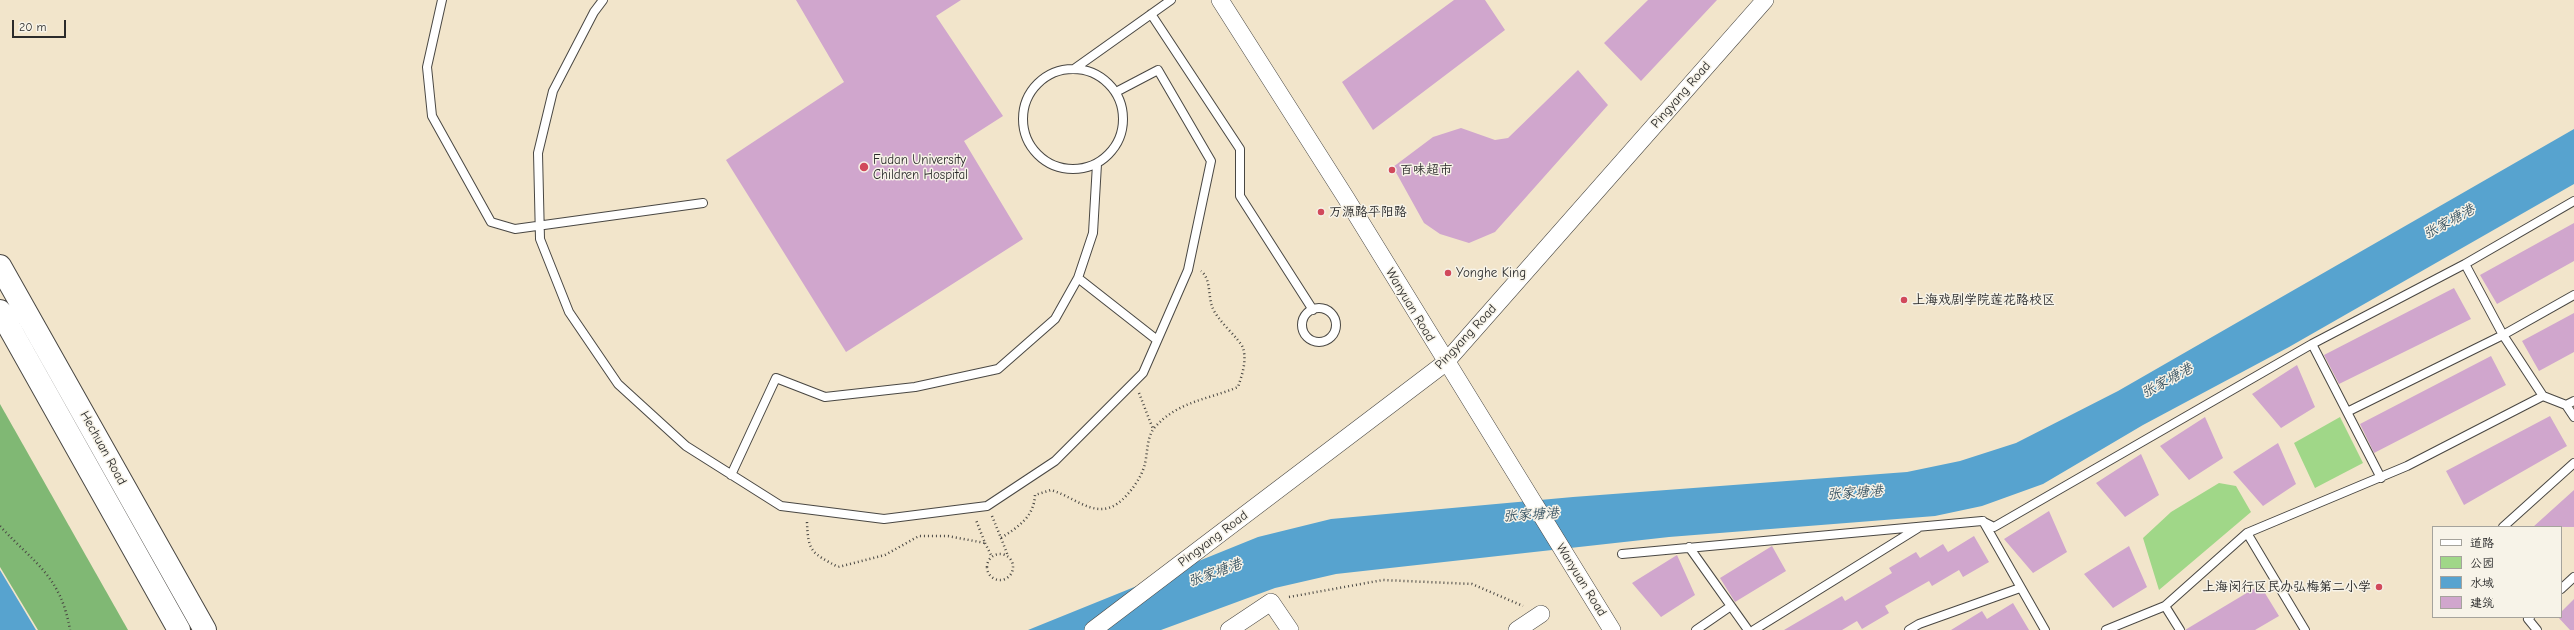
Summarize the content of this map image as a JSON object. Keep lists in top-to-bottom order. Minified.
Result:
{"streets":{"main road":["Hechuan Road"],"street":["Pingyang Road","Wanyuan Road"]},"crossings":[["Pingyang Road","Wanyuan Road"]],"water":["张家塘港"],"places":["Fudan University Children Hospital","百味超市","万源路平阳路","Yonghe King","上海戏剧学院莲花路校区","上海闵行区民办弘梅第二小学"],"legend":["道路","公园","水域","建筑"],"scale_bar":"20 m"}
